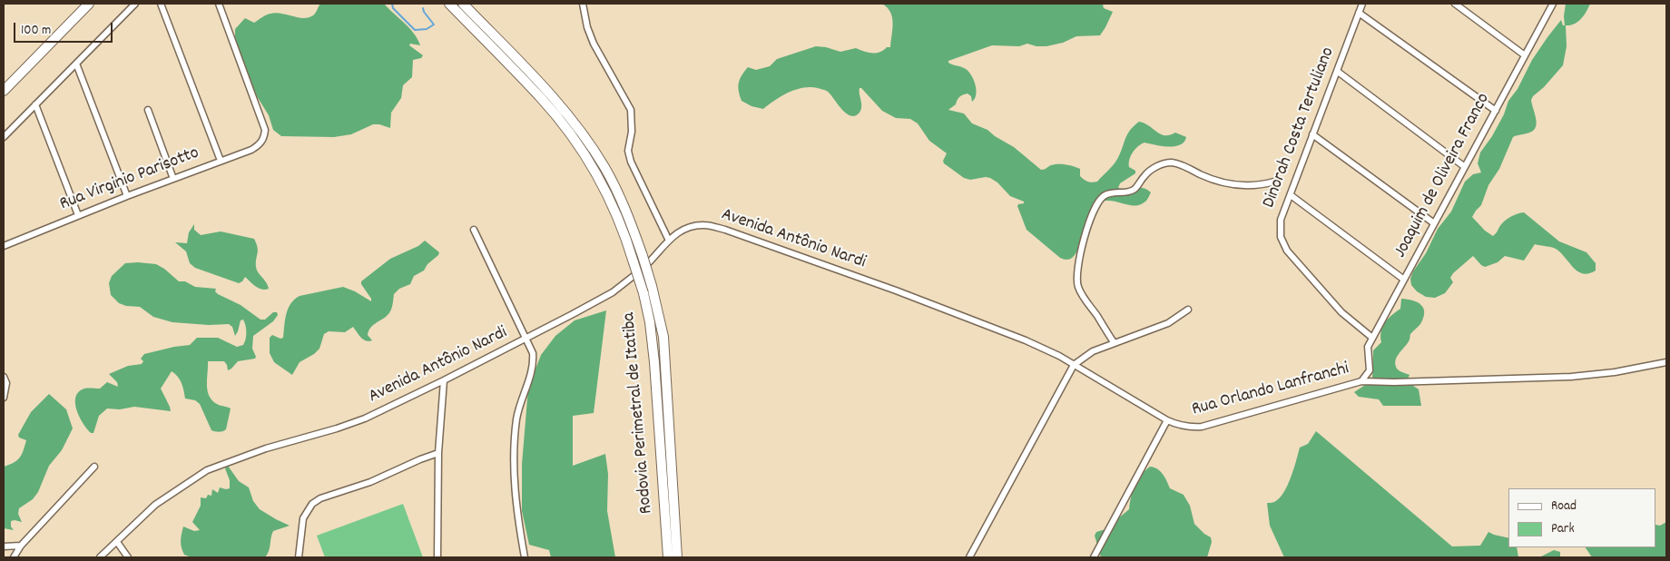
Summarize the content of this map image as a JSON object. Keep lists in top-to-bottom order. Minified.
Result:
{"streets":{"main road":["Rodovia Perimetral de Itatiba"],"street":["Dinorah Costa Tertuliano","Joaquim de Oliveira Franco","Rua Virginio Parisotto","Avenida Antônio Nardi","Rua Orlando Lanfranchi"]},"crossings":[["Dinorah Costa Tertuliano","Joaquim de Oliveira Franco"],["Joaquim de Oliveira Franco","Rua Orlando Lanfranchi"],["Avenida Antônio Nardi","Rua Orlando Lanfranchi"]],"legend":["Road","Park"],"scale_bar":"100 m"}
